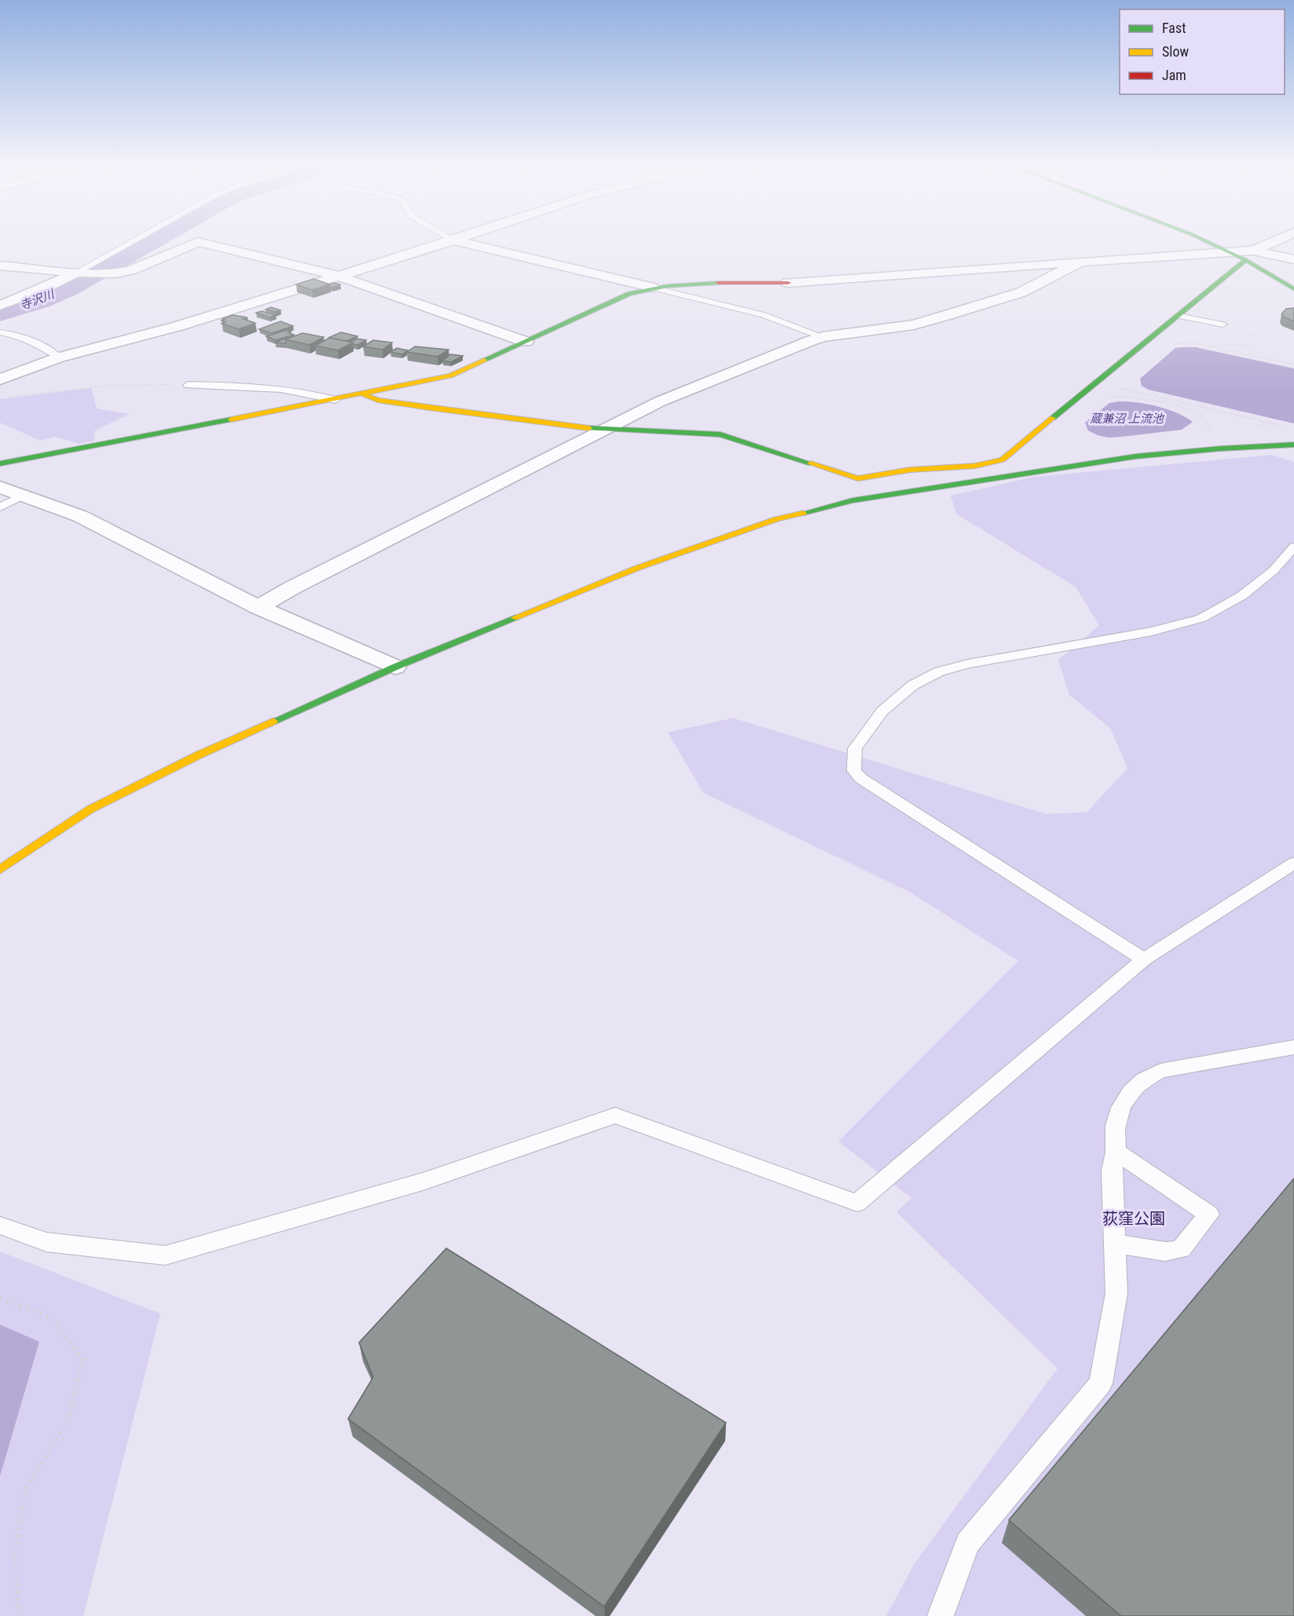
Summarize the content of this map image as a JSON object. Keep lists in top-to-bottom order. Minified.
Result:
{"water":["寺沢川","蔵兼沼 上流池"],"parks":["荻窪公園"],"legend":["Fast","Slow","Jam"]}
